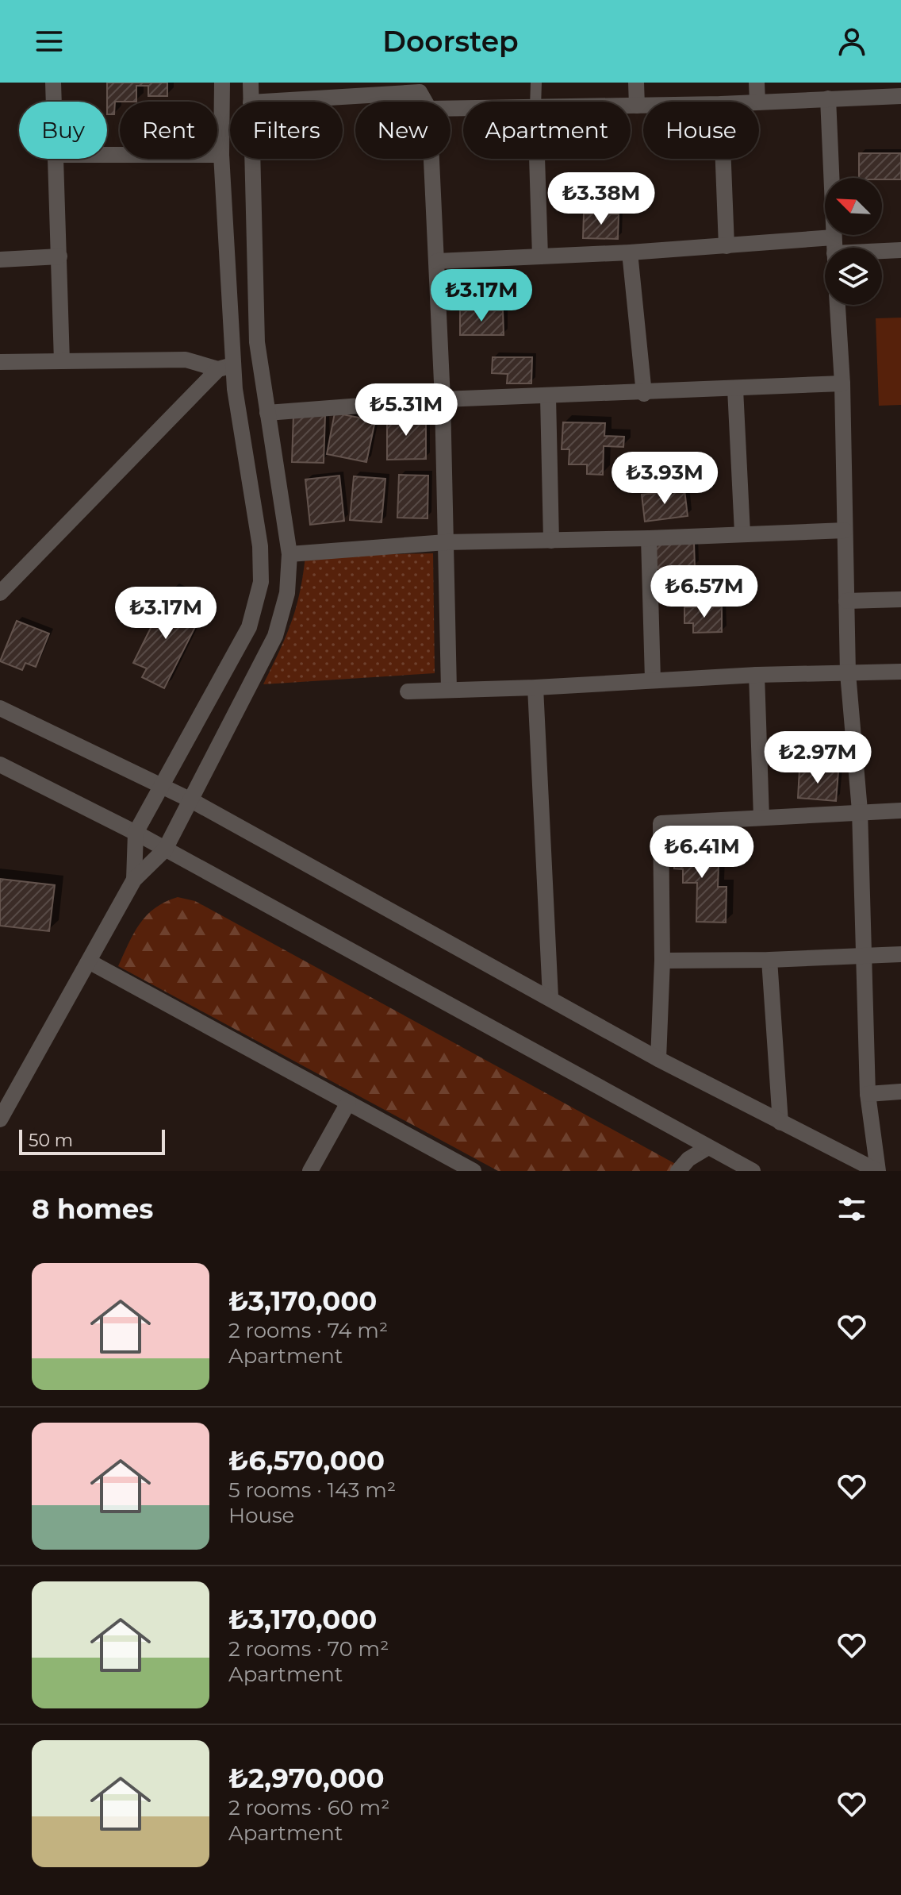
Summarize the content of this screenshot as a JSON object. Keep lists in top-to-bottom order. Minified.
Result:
{"scale_bar":"50 m","north":"top left","page":{"header":"Doorstep","chip":["Buy","Rent","Filters","New","Apartment","House"],"price":["₺3.38M","₺3.17M","₺5.31M","₺3.93M","₺6.57M","₺3.17M","₺2.97M","₺6.41M"],"scale":"50 m","heading":"8 homes","list":[{"name":"₺3,170,000","note":"2 rooms · 74 m² · Apartment"},{"name":"₺6,570,000","note":"5 rooms · 143 m² · House"},{"name":"₺3,170,000","note":"2 rooms · 70 m² · Apartment"},{"name":"₺2,970,000","note":"2 rooms · 60 m² · Apartment"}]}}
